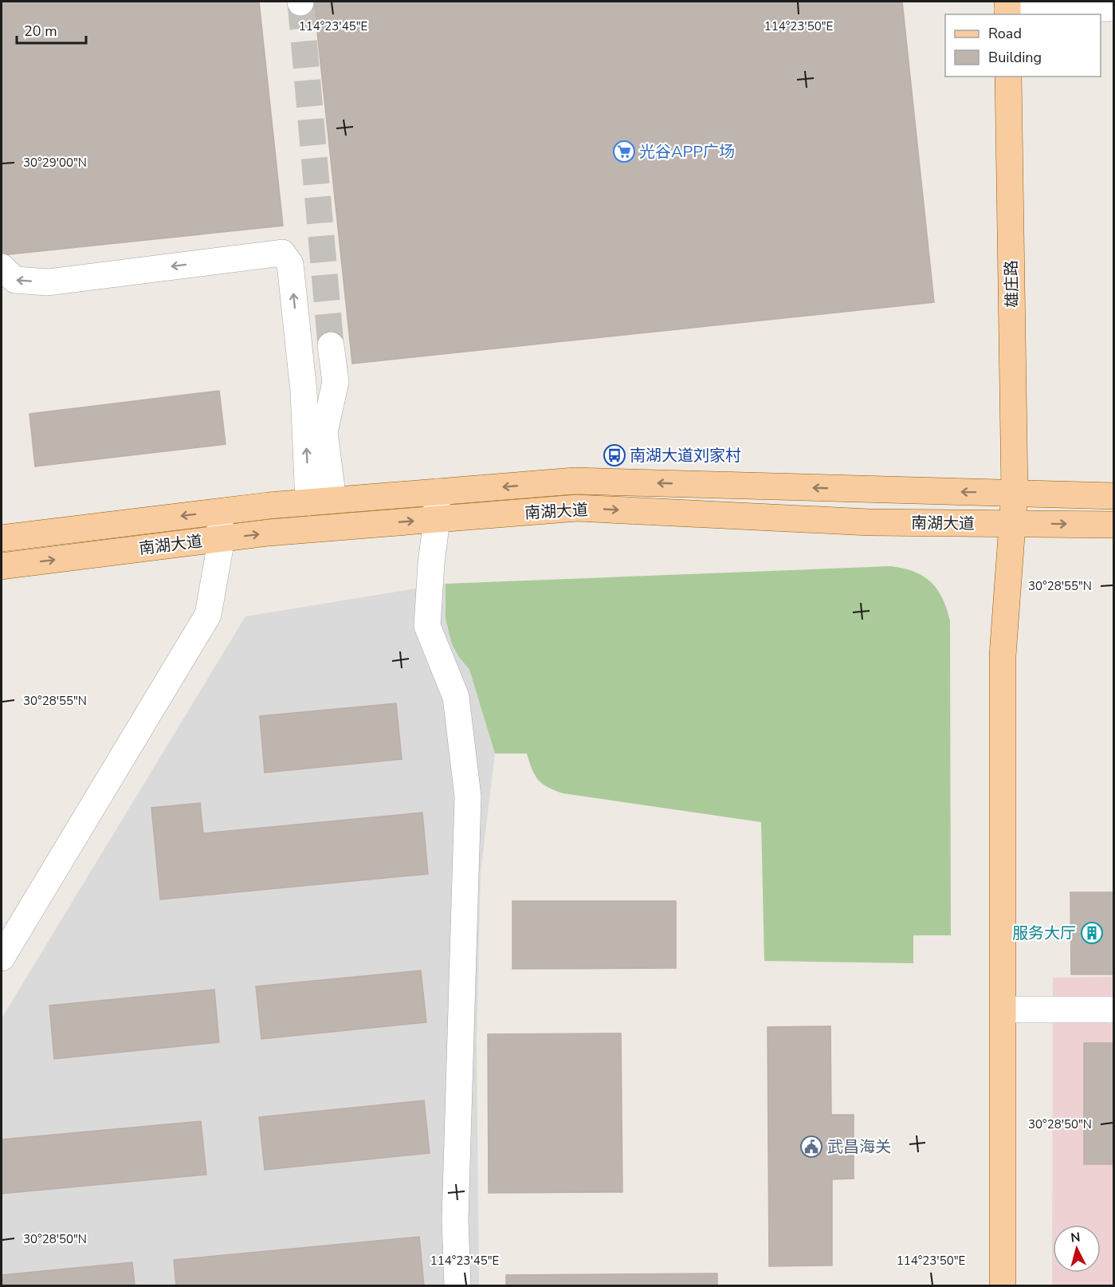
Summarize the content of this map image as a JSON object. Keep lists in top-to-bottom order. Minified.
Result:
{"streets":{"main road":["雄庄路","南湖大道"]},"crossings":[["雄庄路","南湖大道"]],"places":{"supermarket":["光谷APP广场"],"bus stop":["南湖大道刘家村"],"building":["服务大厅"],"public building":["武昌海关"]},"legend":["Road","Building"],"scale_bar":"20 m","north":"top","coordinates":["114°23'45\"E","114°23'50\"E","30°29'00\"N","30°28'55\"N","30°28'50\"N"]}
